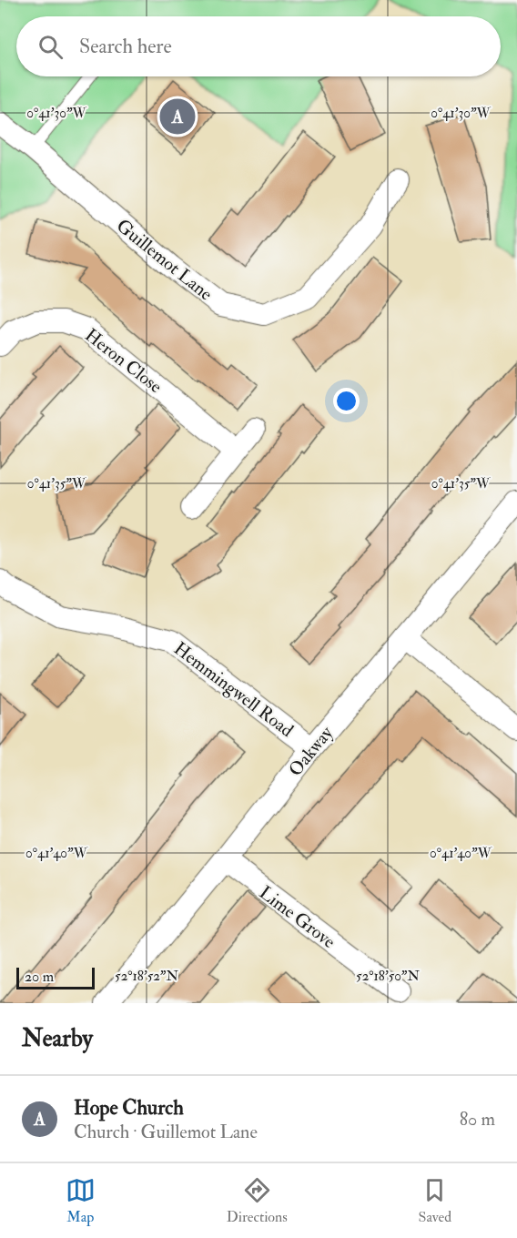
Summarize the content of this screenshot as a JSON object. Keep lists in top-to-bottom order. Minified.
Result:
{"streets":{"street":["Guillemot Lane","Heron Close","Hemmingwell Road","Oakway","Lime Grove"]},"crossings":[["Hemmingwell Road","Oakway"],["Oakway","Lime Grove"]],"scale_bar":"20 m","page":{"search":"Search here","pins":"A","scale":"20 m","heading":"Nearby","list":[{"mark":"A","name":"Hope Church","note":"Church · Guillemot Lane","value":"80 m"}],"nav":["Map","Directions","Saved"]},"coordinates":["0°41'30\"W","0°41'35\"W","0°41'40\"W","52°18'52\"N","52°18'50\"N"]}
